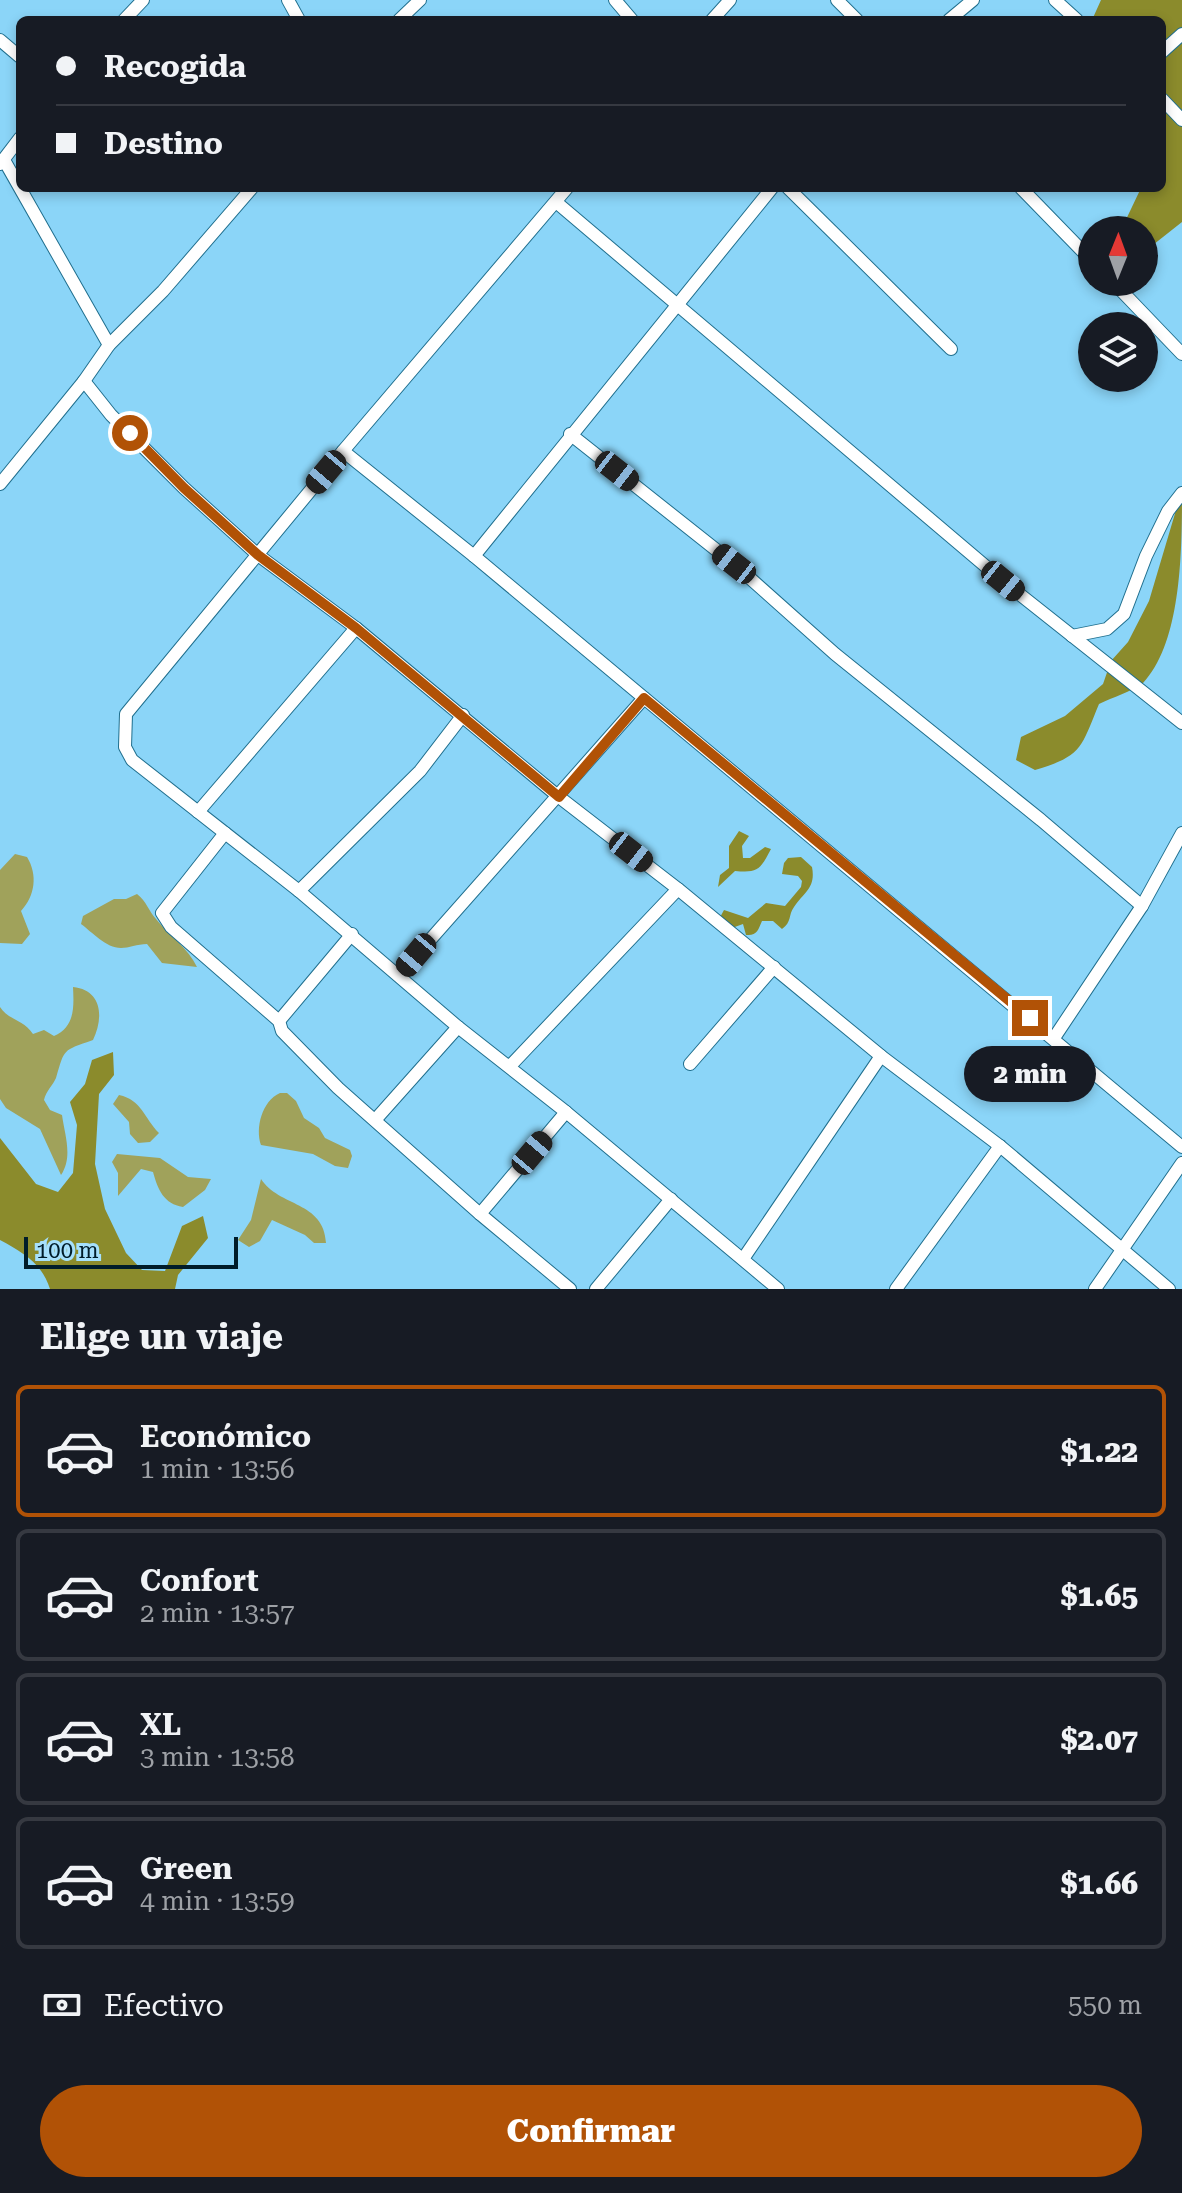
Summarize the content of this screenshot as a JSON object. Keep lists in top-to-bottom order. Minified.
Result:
{"scale_bar":"100 m","north":"top","page":{"banner":["Recogida","Destino"],"bubble":"2 min","scale":"100 m","heading":"Elige un viaje","list":[{"name":"Económico","note":"1 min · 13:56","value":"$1.22"},{"name":"Confort","note":"2 min · 13:57","value":"$1.65"},{"name":"XL","note":"3 min · 13:58","value":"$2.07"},{"name":"Green","note":"4 min · 13:59","value":"$1.66"}],"pay":["Efectivo","550 m"],"buttons":"Confirmar"}}
